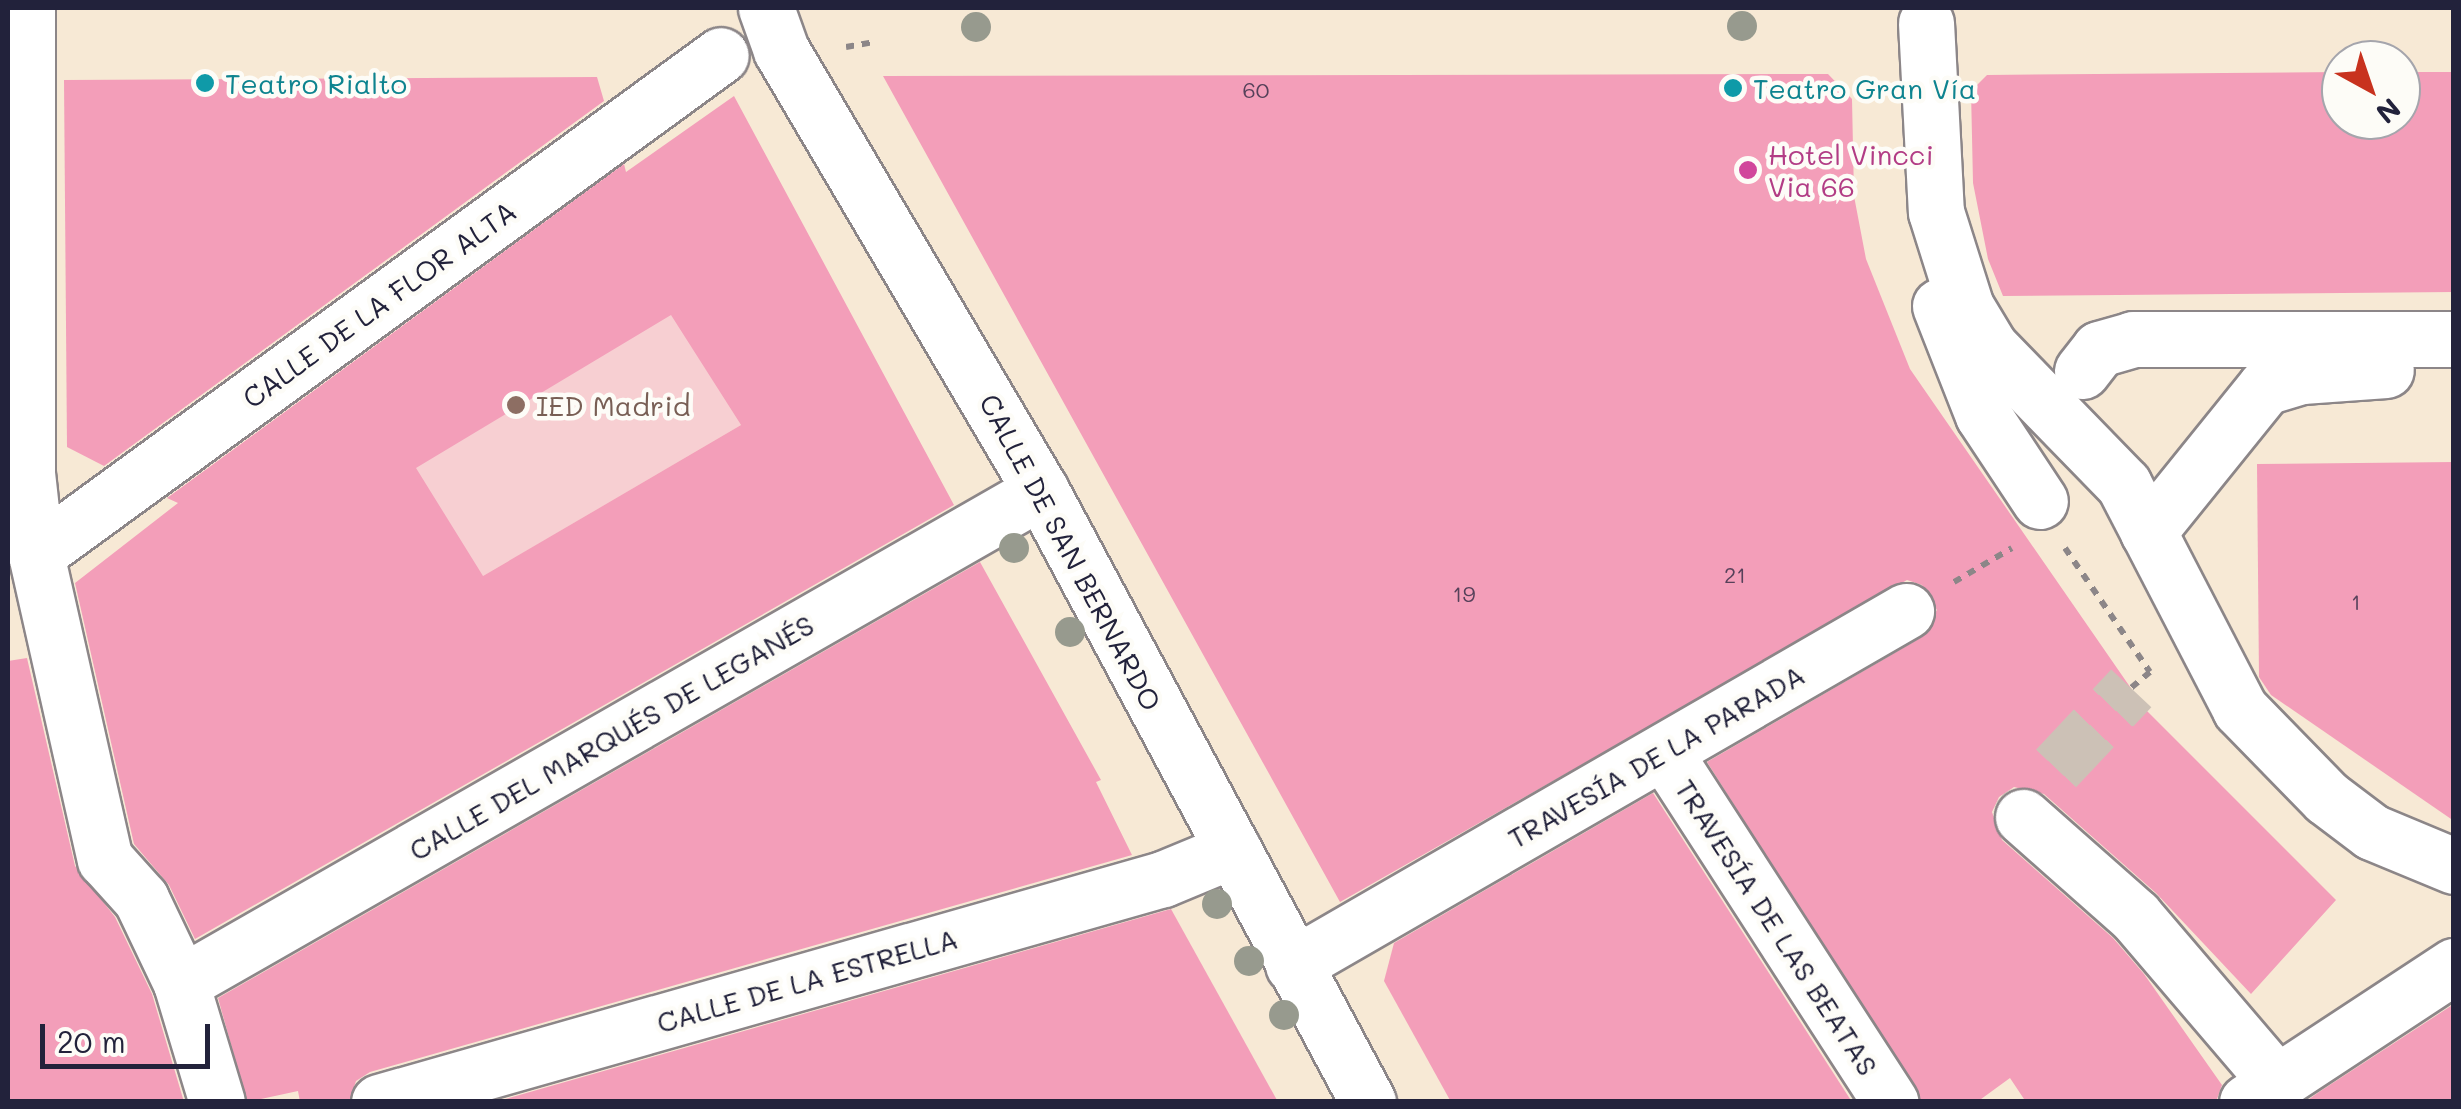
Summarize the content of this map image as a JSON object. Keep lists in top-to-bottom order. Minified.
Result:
{"streets":{"street":["CALLE DE LA FLOR ALTA","CALLE DE SAN BERNARDO","CALLE DEL MARQUÉS DE LEGANÉS","TRAVESÍA DE LA PARADA","TRAVESÍA DE LAS BEATAS","CALLE DE LA ESTRELLA"]},"crossings":[["CALLE DE SAN BERNARDO","CALLE DEL MARQUÉS DE LEGANÉS"],["CALLE DE SAN BERNARDO","TRAVESÍA DE LA PARADA"],["CALLE DE SAN BERNARDO","CALLE DE LA ESTRELLA"],["TRAVESÍA DE LA PARADA","TRAVESÍA DE LAS BEATAS"]],"places":["Teatro Rialto","Teatro Gran Vía","Hotel Vincci Via 66","IED Madrid"],"house_numbers":["60","21","19","1"],"scale_bar":"20 m","north":"bottom right"}
